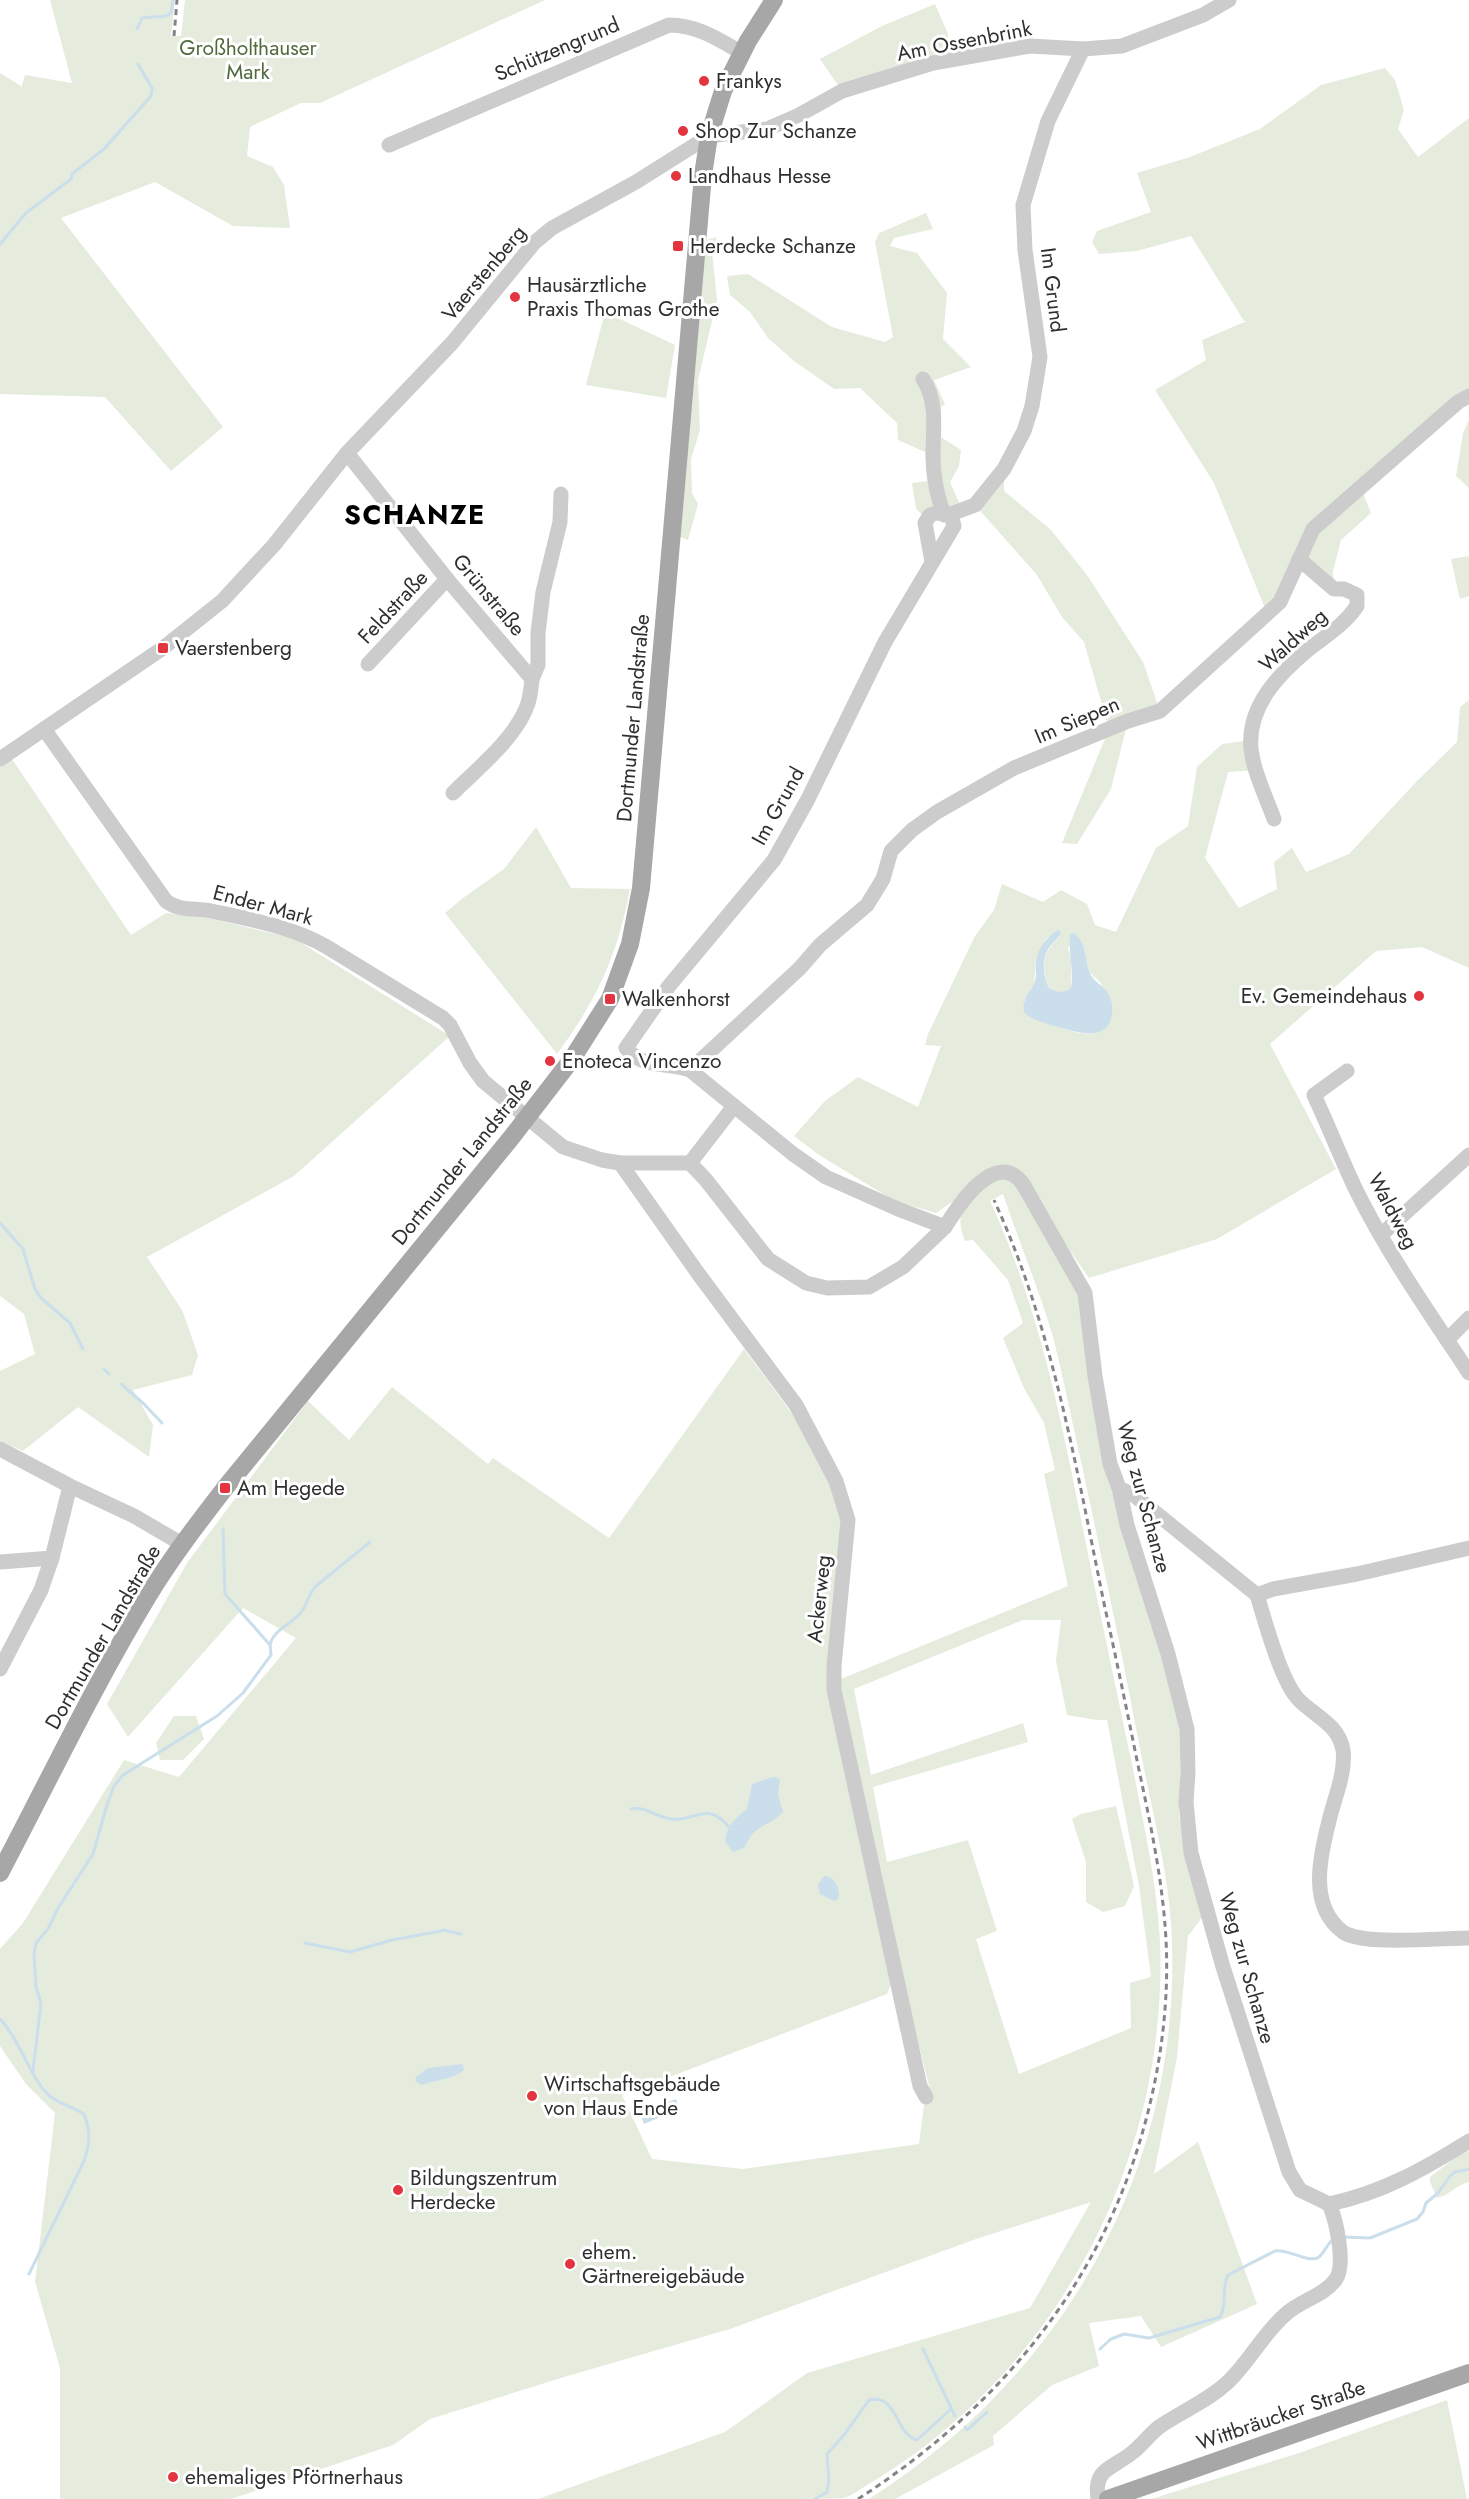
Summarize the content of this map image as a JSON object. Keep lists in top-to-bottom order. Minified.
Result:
{"streets":{"main road":["Dortmunder Landstraße","Wittbräucker Straße"],"street":["Am Ossenbrink","Schützengrund","Vaerstenberg","Im Grund","Grünstraße","Feldstraße","Waldweg","Im Siepen","Ender Mark","Weg zur Schanze","Ackerweg"]},"crossings":[["Am Ossenbrink","Vaerstenberg"],["Am Ossenbrink","Im Grund"],["Am Ossenbrink","Dortmunder Landstraße"],["Schützengrund","Dortmunder Landstraße"],["Vaerstenberg","Grünstraße"],["Vaerstenberg","Dortmunder Landstraße"],["Vaerstenberg","Ender Mark"],["Im Grund","Im Siepen"],["Grünstraße","Feldstraße"],["Waldweg","Im Siepen"],["Dortmunder Landstraße","Ender Mark"],["Ender Mark","Weg zur Schanze"],["Ender Mark","Ackerweg"]],"districts":["SCHANZE"],"parks":["Großholthauser Mark"],"places":{"other":["Frankys","Shop Zur Schanze","Landhaus Hesse","Hausärztliche Praxis Thomas Grothe","Ev. Gemeindehaus","Enoteca Vincenzo","Wirtschaftsgebäude von Haus Ende","Bildungszentrum Herdecke","ehem. Gärtnereigebäude","ehemaliges Pförtnerhaus"],"transit":["Herdecke Schanze","Vaerstenberg","Walkenhorst","Am Hegede"]}}
